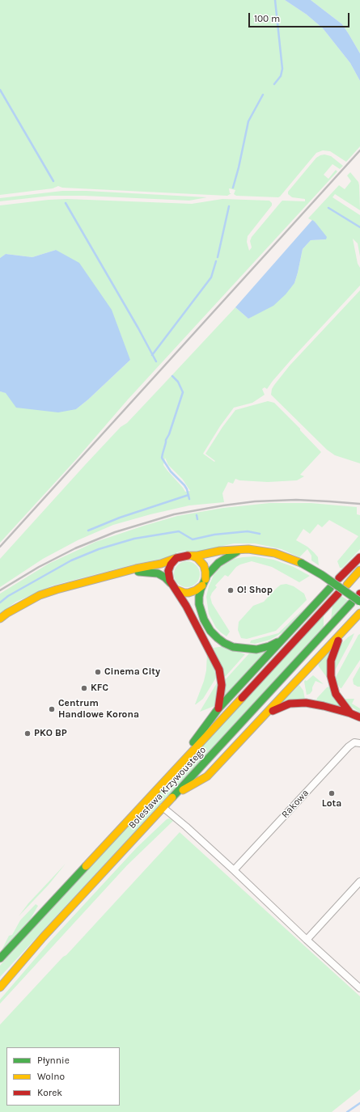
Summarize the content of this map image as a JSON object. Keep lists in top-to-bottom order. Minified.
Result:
{"streets":{"main road":["Bolesława Krzywoustego"],"street":["Rakowa"]},"places":["O! Shop","Cinema City","KFC","Centrum Handlowe Korona","PKO BP","Lota"],"legend":["Płynnie","Wolno","Korek"],"scale_bar":"100 m"}
